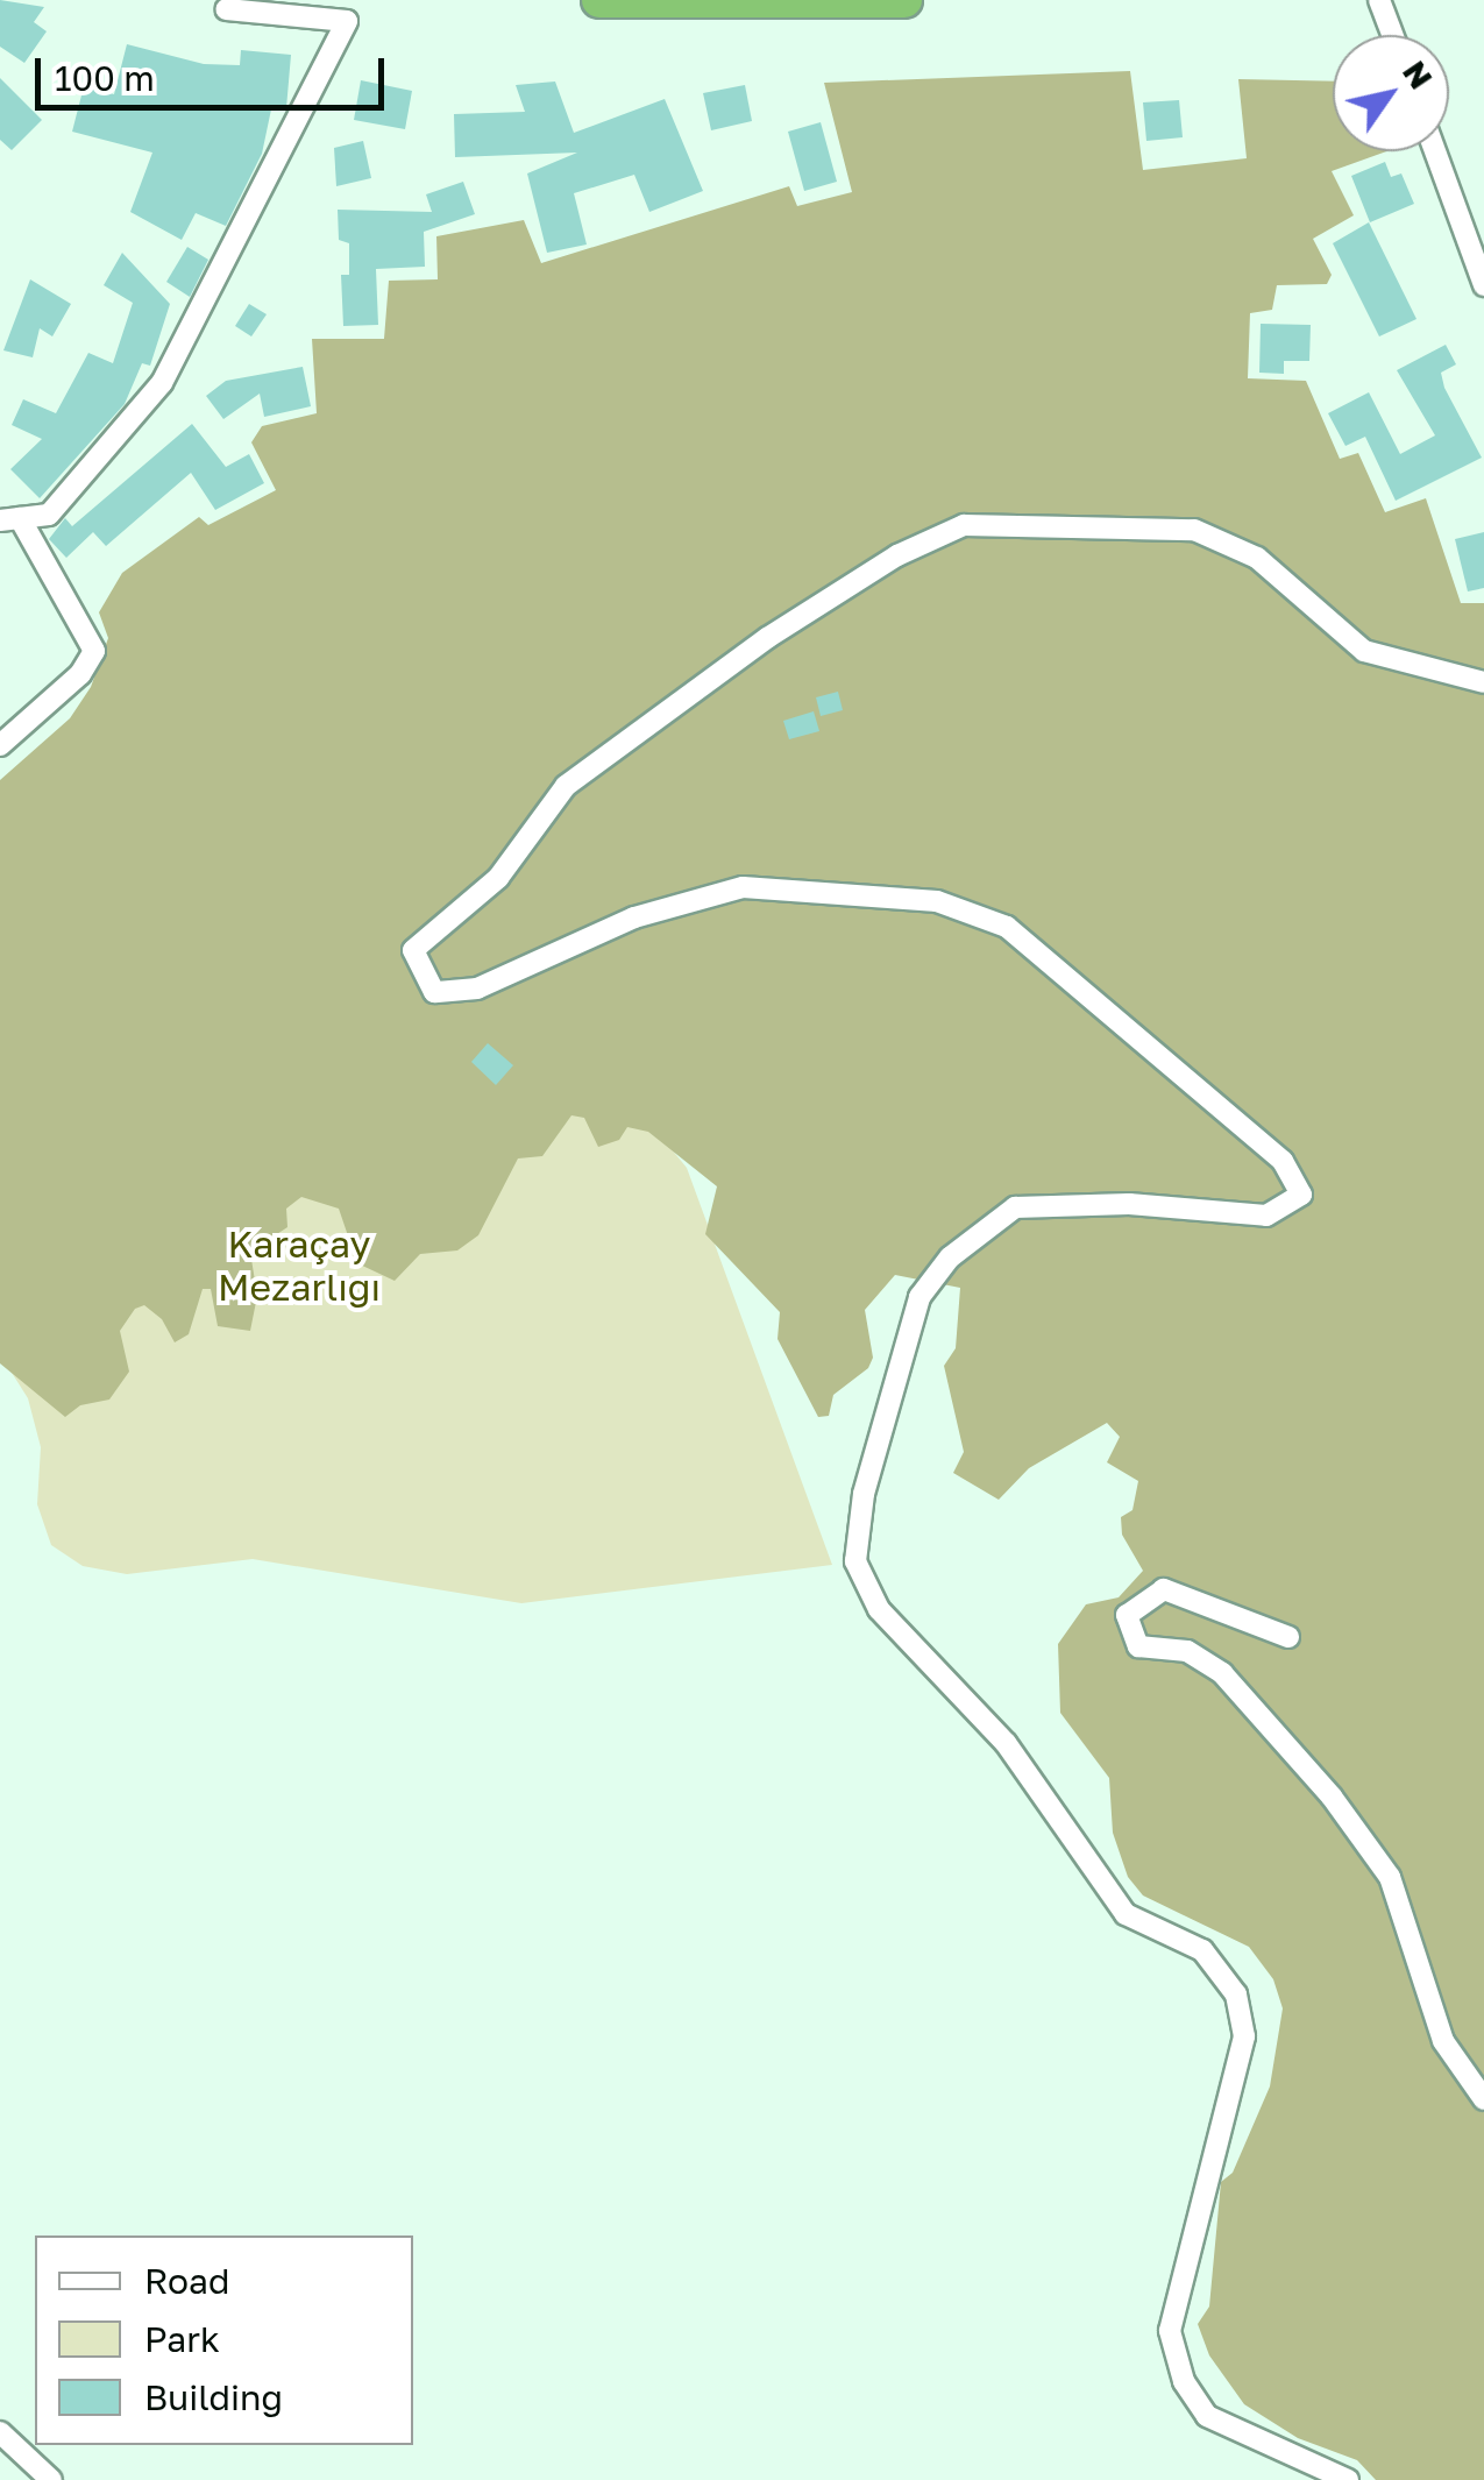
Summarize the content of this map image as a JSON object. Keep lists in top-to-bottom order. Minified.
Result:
{"parks":["Karaçay Mezarlığı"],"legend":["Road","Park","Building"],"scale_bar":"100 m","north":"top right"}
